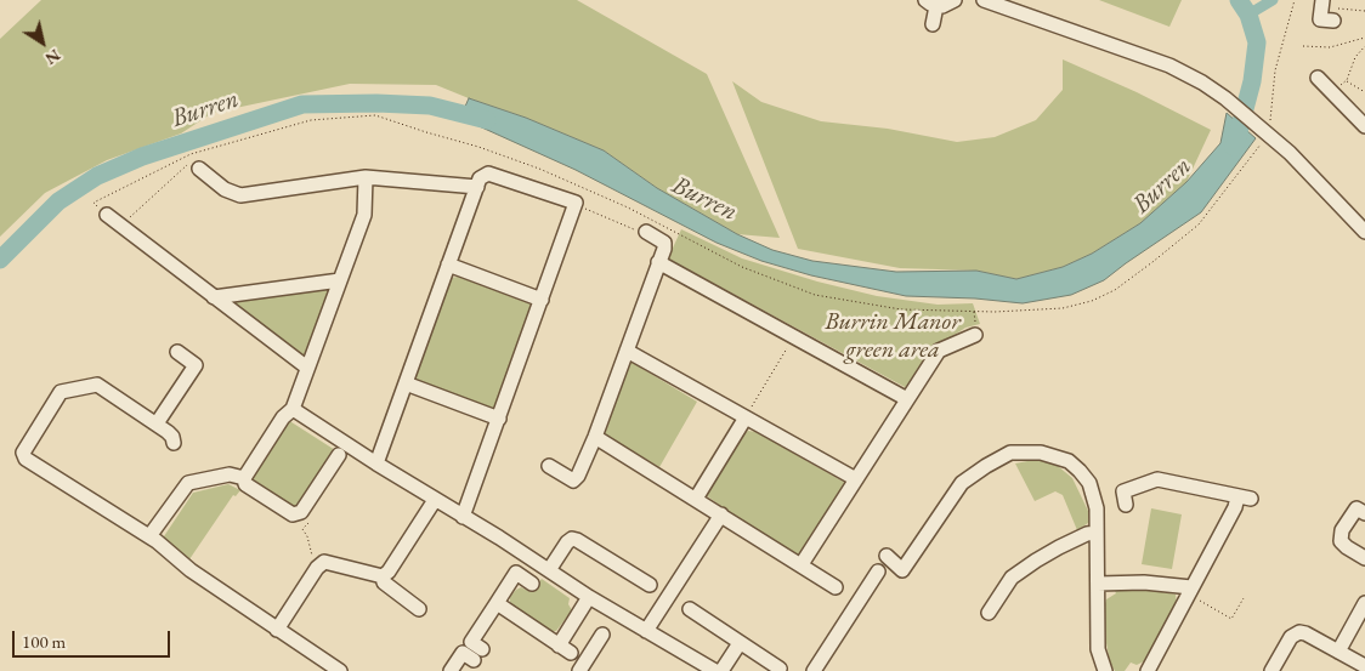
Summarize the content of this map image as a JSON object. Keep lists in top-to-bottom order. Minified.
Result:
{"water":["Burren"],"parks":["Burrin Manor green area"],"scale_bar":"100 m","north":"bottom right"}
